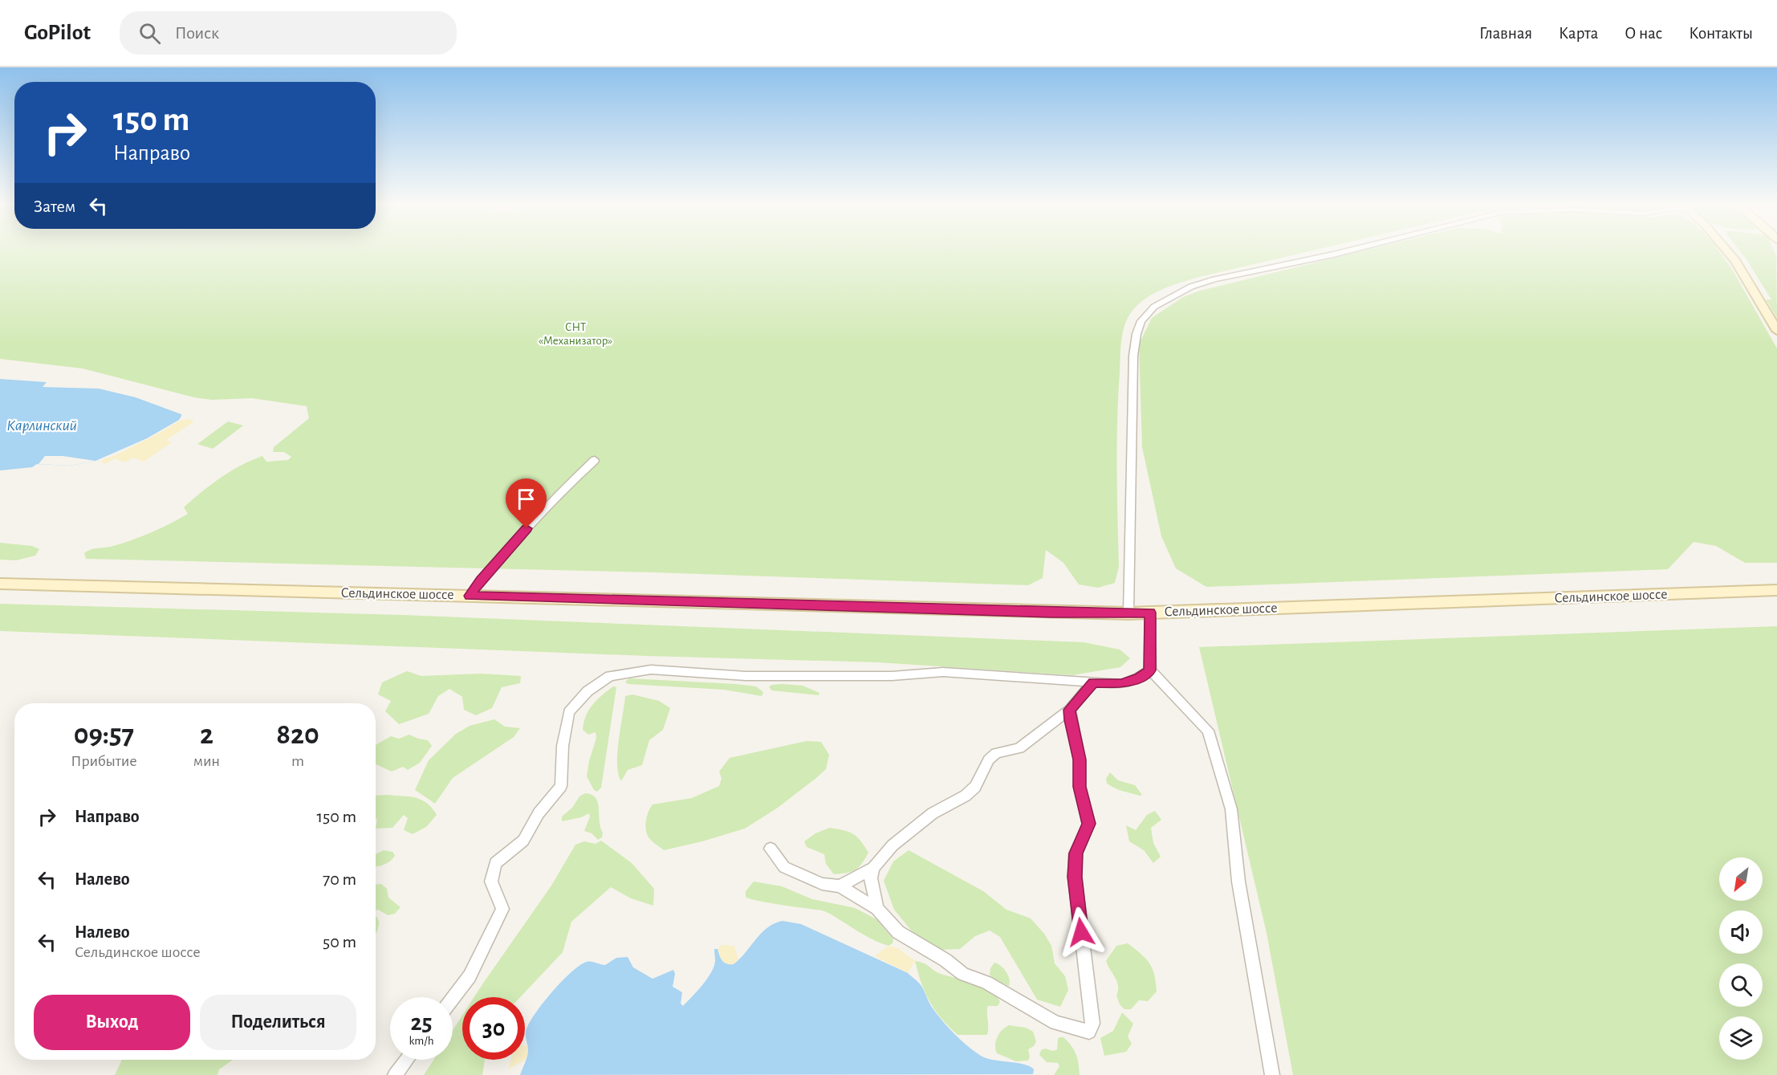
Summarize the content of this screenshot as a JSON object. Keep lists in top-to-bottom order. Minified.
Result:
{"streets":{"main road":["Сельдинское шоссе"]},"water":["Карлинский"],"parks":["СНТ «Механизатор»"],"north":"bottom left","page":{"header":"GoPilot","search":"Поиск","nav":["Главная","Карта","О нас","Контакты"],"turn":["150 m","Направо"],"then":"Затем","eta":["09:57","Прибытие","2","мин","820","m"],"list":[{"name":"Направо","value":"150 m"},{"name":"Налево","value":"70 m"},{"name":"Налево","note":"Сельдинское шоссе","value":"50 m"}],"buttons":["Выход","Поделиться"],"speed":"25 km/h","limit":"30"}}
